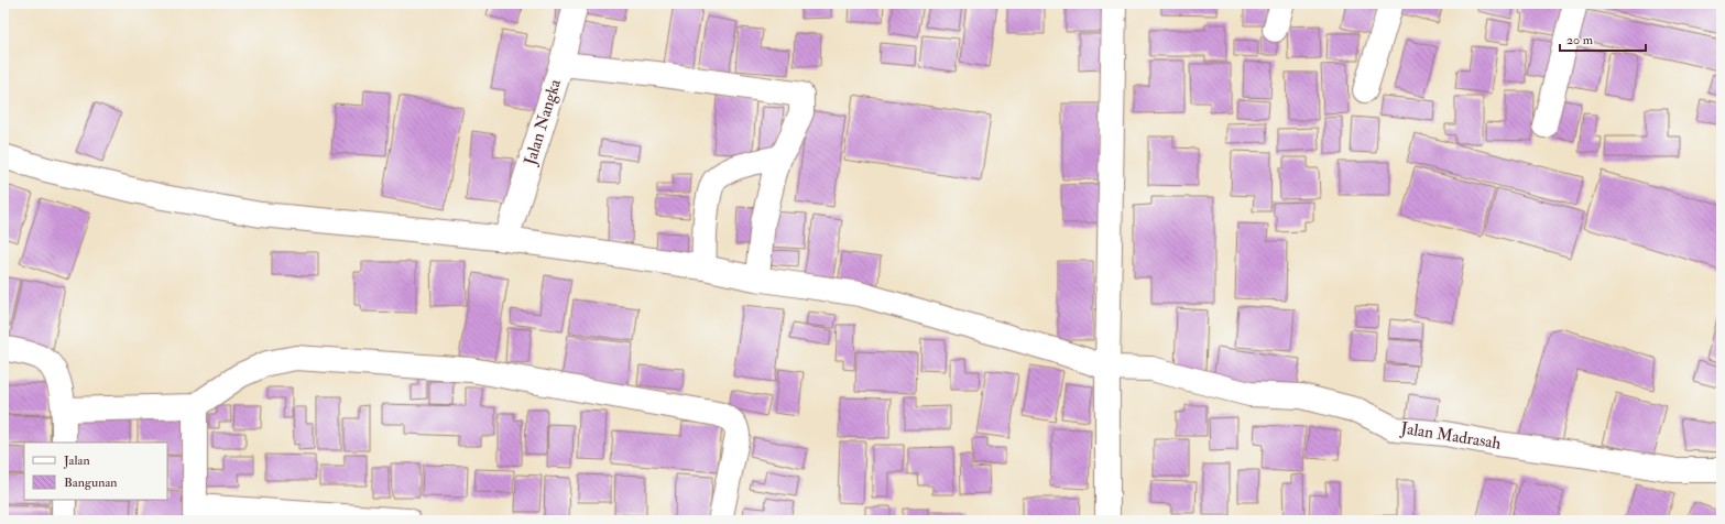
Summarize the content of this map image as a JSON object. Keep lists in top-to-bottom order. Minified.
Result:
{"streets":{"street":["Jalan Nangka","Jalan Madrasah"]},"crossings":[["Jalan Nangka","Jalan Madrasah"]],"legend":["Jalan","Bangunan"],"scale_bar":"20 m"}
